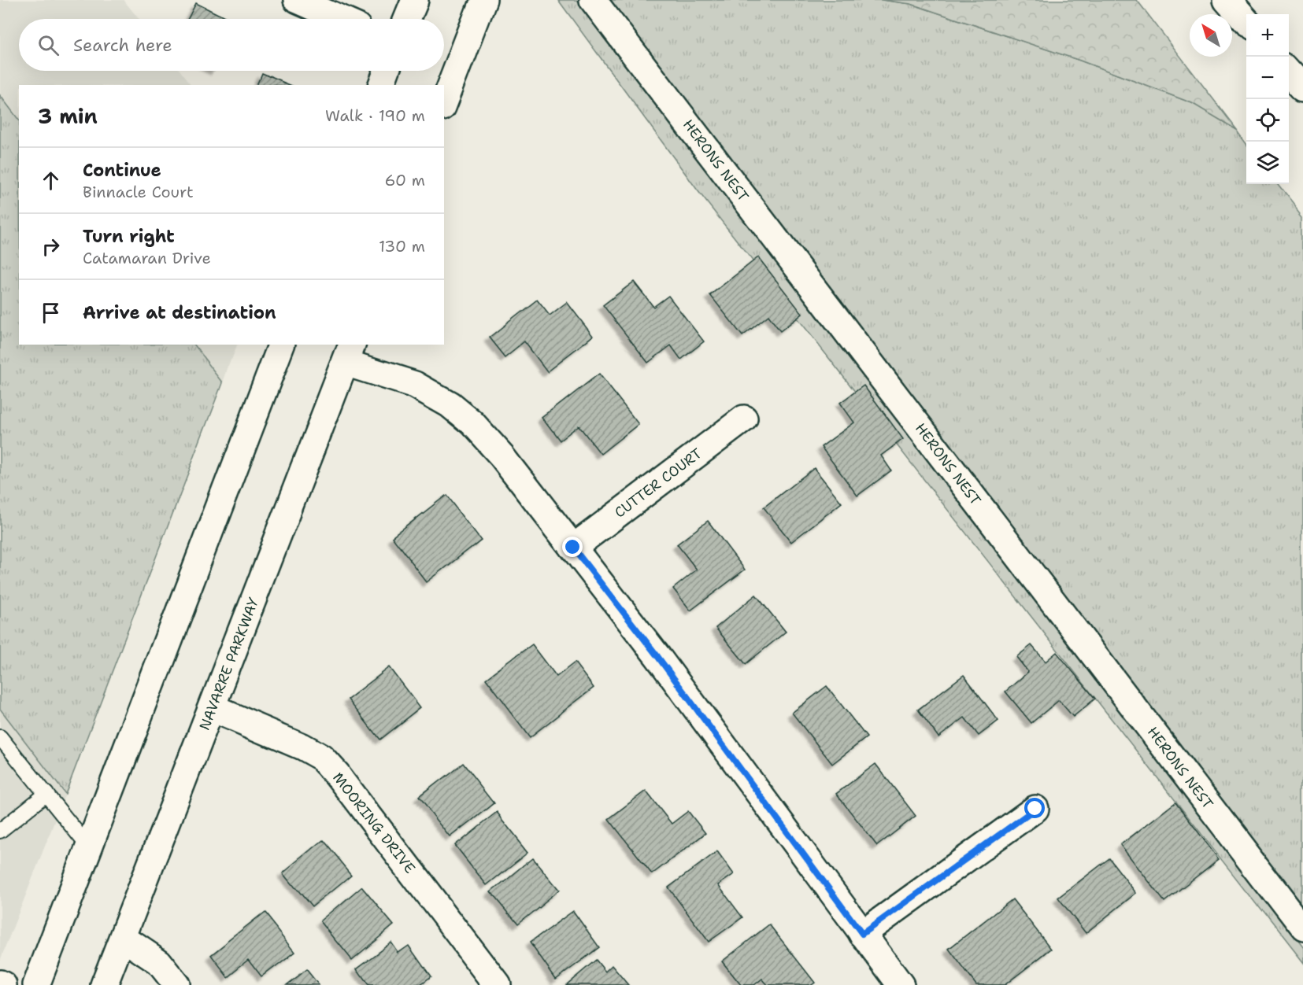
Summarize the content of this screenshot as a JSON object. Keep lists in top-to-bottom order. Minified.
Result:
{"streets":{"main road":["HERONS NEST","CUTTER COURT","NAVARRE PARKWAY","MOORING DRIVE"]},"crossings":[["NAVARRE PARKWAY","MOORING DRIVE"]],"north":"top left","page":{"map_buttons":["+","−"],"search":"Search here","heading":["3 min","Walk · 190 m"],"list":[["Continue","Binnacle Court","60 m"],["Turn right","Catamaran Drive","130 m"],"Arrive at destination"]}}
